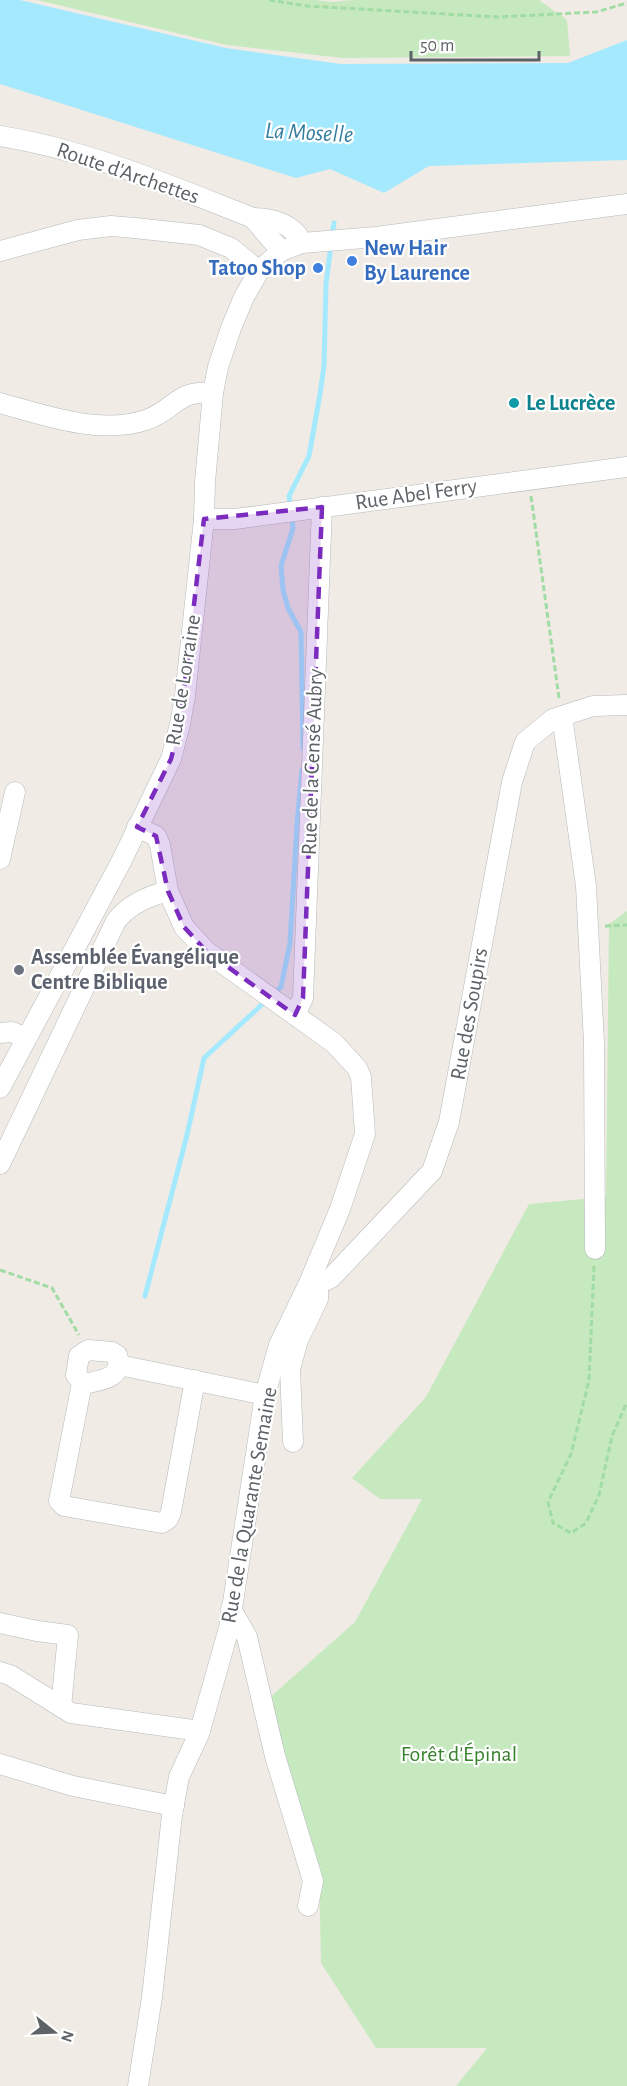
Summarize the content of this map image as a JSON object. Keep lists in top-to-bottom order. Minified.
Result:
{"streets":{"street":["Route d'Archettes","Rue Abel Ferry","Rue de Lorraine","Rue de la Censé Aubry","Rue des Soupirs","Rue de la Quarante Semaine"]},"crossings":[["Route d'Archettes","Rue de Lorraine"],["Rue Abel Ferry","Rue de Lorraine"],["Rue Abel Ferry","Rue de la Censé Aubry"],["Rue des Soupirs","Rue de la Quarante Semaine"]],"water":["La Moselle"],"parks":["Forêt d'Épinal"],"places":["New Hair By Laurence","Tatoo Shop","Le Lucrèce","Assemblée Évangélique Centre Biblique"],"scale_bar":"50 m","north":"right"}
